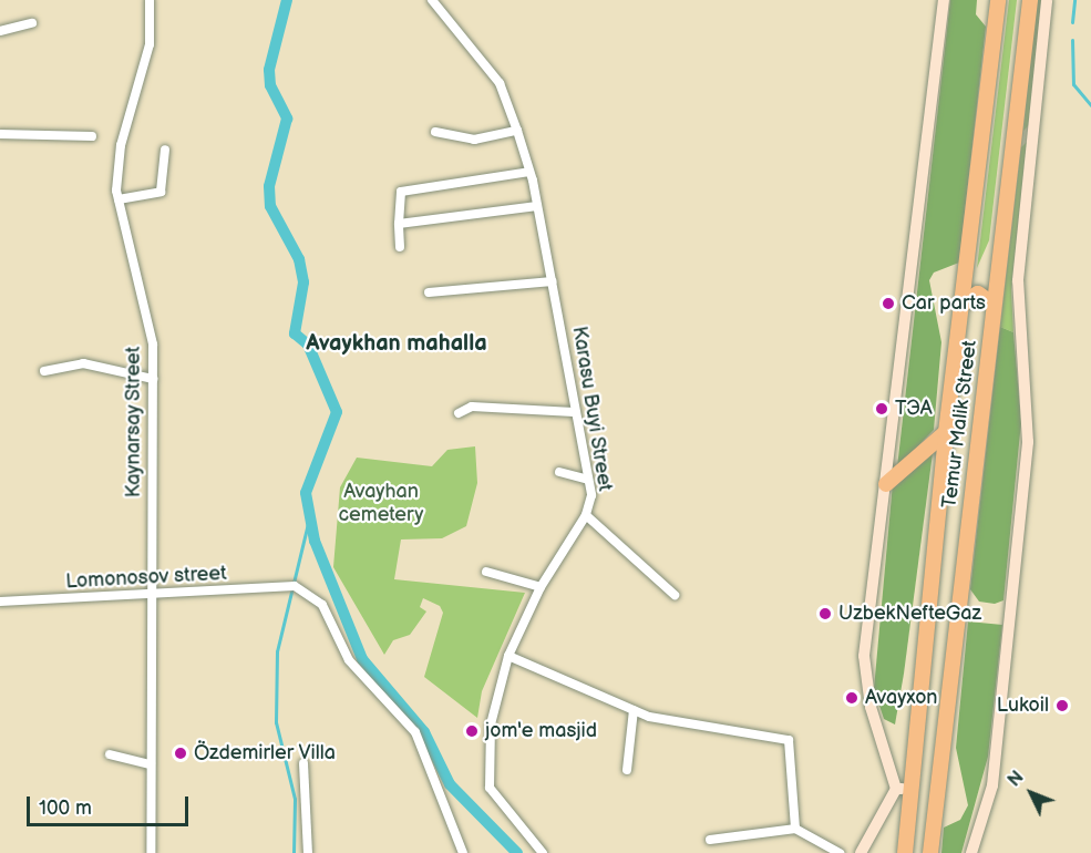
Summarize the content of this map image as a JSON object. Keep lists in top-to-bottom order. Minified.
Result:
{"streets":{"highway":["Temur Malik Street"],"street":["Karasu Buyi Street","Kaynarsay Street","Lomonosov street"]},"crossings":[["Kaynarsay Street","Lomonosov street"]],"districts":["Avaykhan mahalla"],"parks":["Avayhan cemetery"],"places":["Car parts","ТЭА","UzbekNefteGaz","Avayxon","Lukoil","jom'e masjid","Özdemirler Villa"],"scale_bar":"100 m","north":"top left"}
